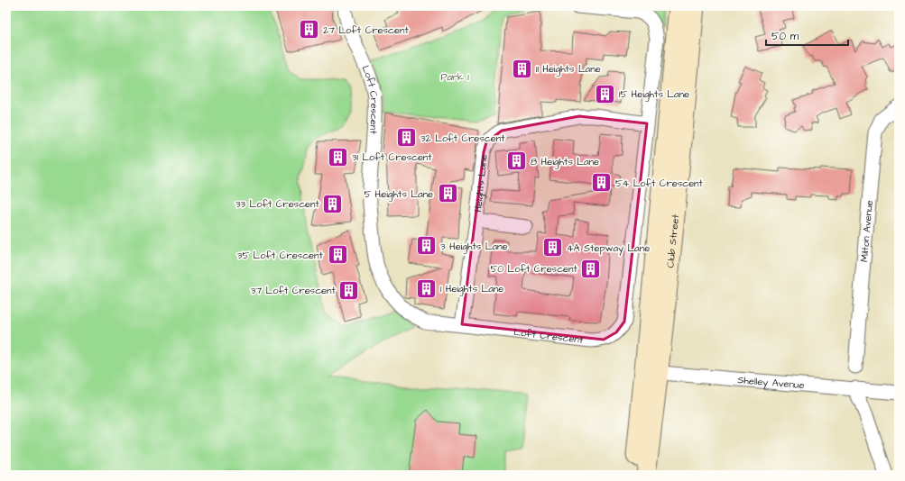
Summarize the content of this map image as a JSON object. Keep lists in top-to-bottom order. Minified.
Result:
{"streets":{"main road":["Club Street"],"street":["Loft Crescent","Heights Lane","Milton Avenue","Shelley Avenue"]},"crossings":[["Loft Crescent","Heights Lane"],["Club Street","Shelley Avenue"]],"parks":["Park 1"],"places":{"building":["27 Loft Crescent","11 Heights Lane","15 Heights Lane","32 Loft Crescent","31 Loft Crescent","8 Heights Lane","54 Loft Crescent","5 Heights Lane","33 Loft Crescent","3 Heights Lane","4A Stepway Lane","35 Loft Crescent","50 Loft Crescent","1 Heights Lane","37 Loft Crescent"]},"scale_bar":"50 m"}
